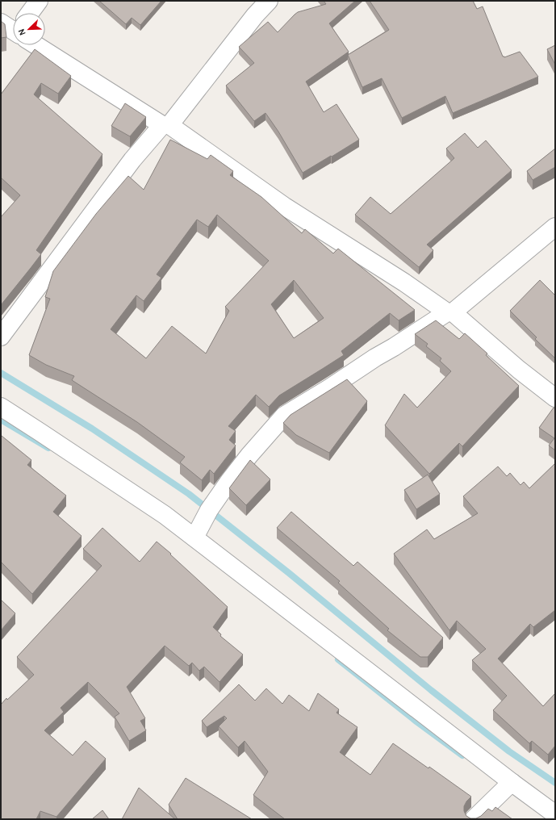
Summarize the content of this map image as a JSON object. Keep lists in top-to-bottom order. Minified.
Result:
{"north":"bottom left"}
